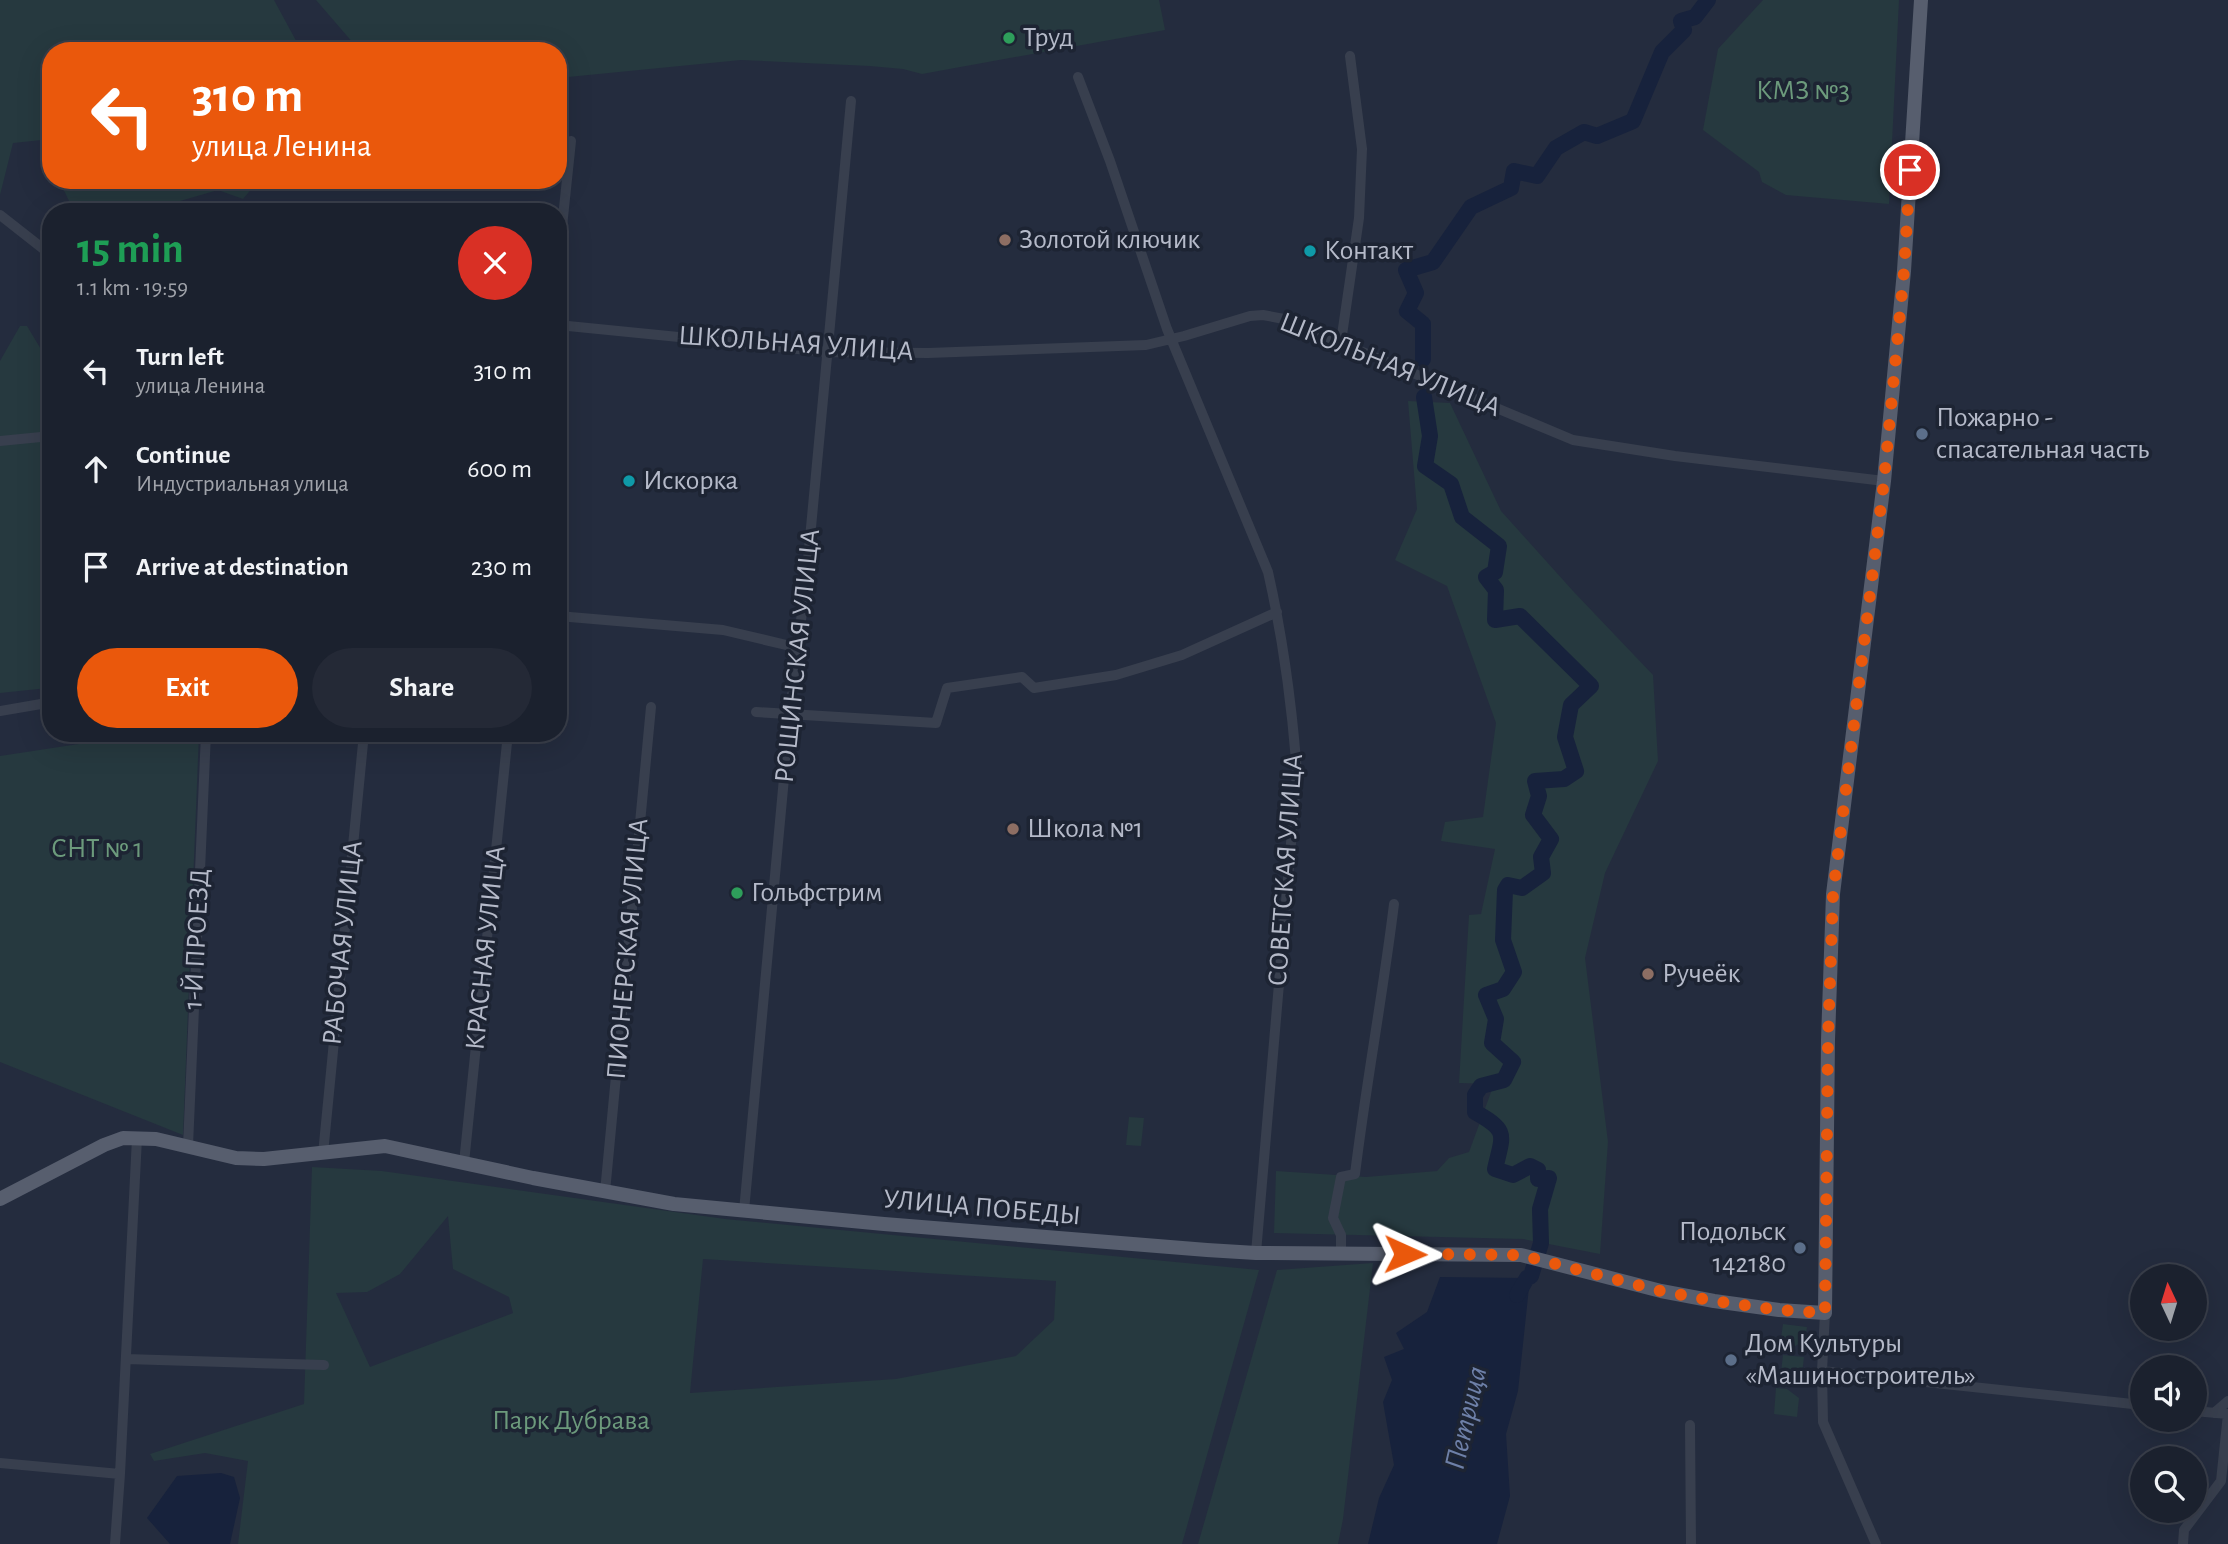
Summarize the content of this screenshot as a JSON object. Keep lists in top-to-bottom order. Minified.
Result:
{"streets":{"main road":["УЛИЦА ПОБЕДЫ"],"street":["ШКОЛЬНАЯ УЛИЦА","РОЩИНСКАЯ УЛИЦА","СОВЕТСКАЯ УЛИЦА","1-Й ПРОЕЗД","РАБОЧАЯ УЛИЦА","КРАСНАЯ УЛИЦА","ПИОНЕРСКАЯ УЛИЦА"]},"crossings":[["ШКОЛЬНАЯ УЛИЦА","РОЩИНСКАЯ УЛИЦА"],["ШКОЛЬНАЯ УЛИЦА","СОВЕТСКАЯ УЛИЦА"],["РОЩИНСКАЯ УЛИЦА","УЛИЦА ПОБЕДЫ"],["СОВЕТСКАЯ УЛИЦА","УЛИЦА ПОБЕДЫ"],["1-Й ПРОЕЗД","УЛИЦА ПОБЕДЫ"],["РАБОЧАЯ УЛИЦА","УЛИЦА ПОБЕДЫ"],["КРАСНАЯ УЛИЦА","УЛИЦА ПОБЕДЫ"],["ПИОНЕРСКАЯ УЛИЦА","УЛИЦА ПОБЕДЫ"]],"water":["Петрица"],"parks":["КМЗ №3","СНТ № 1","Парк Дубрава"],"places":["Труд","Золотой ключик","Контакт","Пожарно - спасательная часть","Искорка","Школа №1","Гольфстрим","Ручеёк","Подольск 142180","Дом Культуры «Машиностроитель»"],"north":"top","page":{"turn":["310 m","улица Ленина"],"heading":["15 min","1.1 km · 19:59"],"list":[{"name":"Turn left","note":"улица Ленина","value":"310 m"},{"name":"Continue","note":"Индустриальная улица","value":"600 m"},{"name":"Arrive at destination","value":"230 m"}],"buttons":["Exit","Share"]}}
